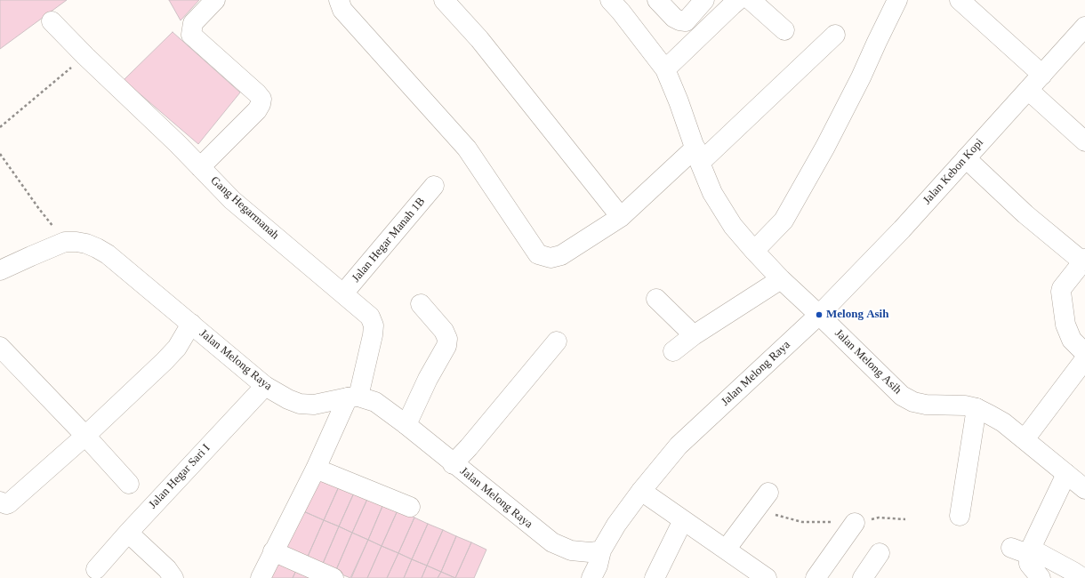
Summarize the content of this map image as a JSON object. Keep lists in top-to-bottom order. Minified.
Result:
{"streets":{"street":["Jalan Kebon Kopi","Gang Hegarmanah","Jalan Hegar Manah 1B","Jalan Melong Raya","Jalan Melong Asih","Jalan Hegar Sari I"]},"crossings":[["Jalan Kebon Kopi","Jalan Melong Raya"],["Jalan Kebon Kopi","Jalan Melong Asih"],["Gang Hegarmanah","Jalan Hegar Manah 1B"],["Gang Hegarmanah","Jalan Melong Raya"],["Jalan Melong Raya","Jalan Melong Asih"],["Jalan Melong Raya","Jalan Hegar Sari I"]],"places":["Melong Asih"]}
